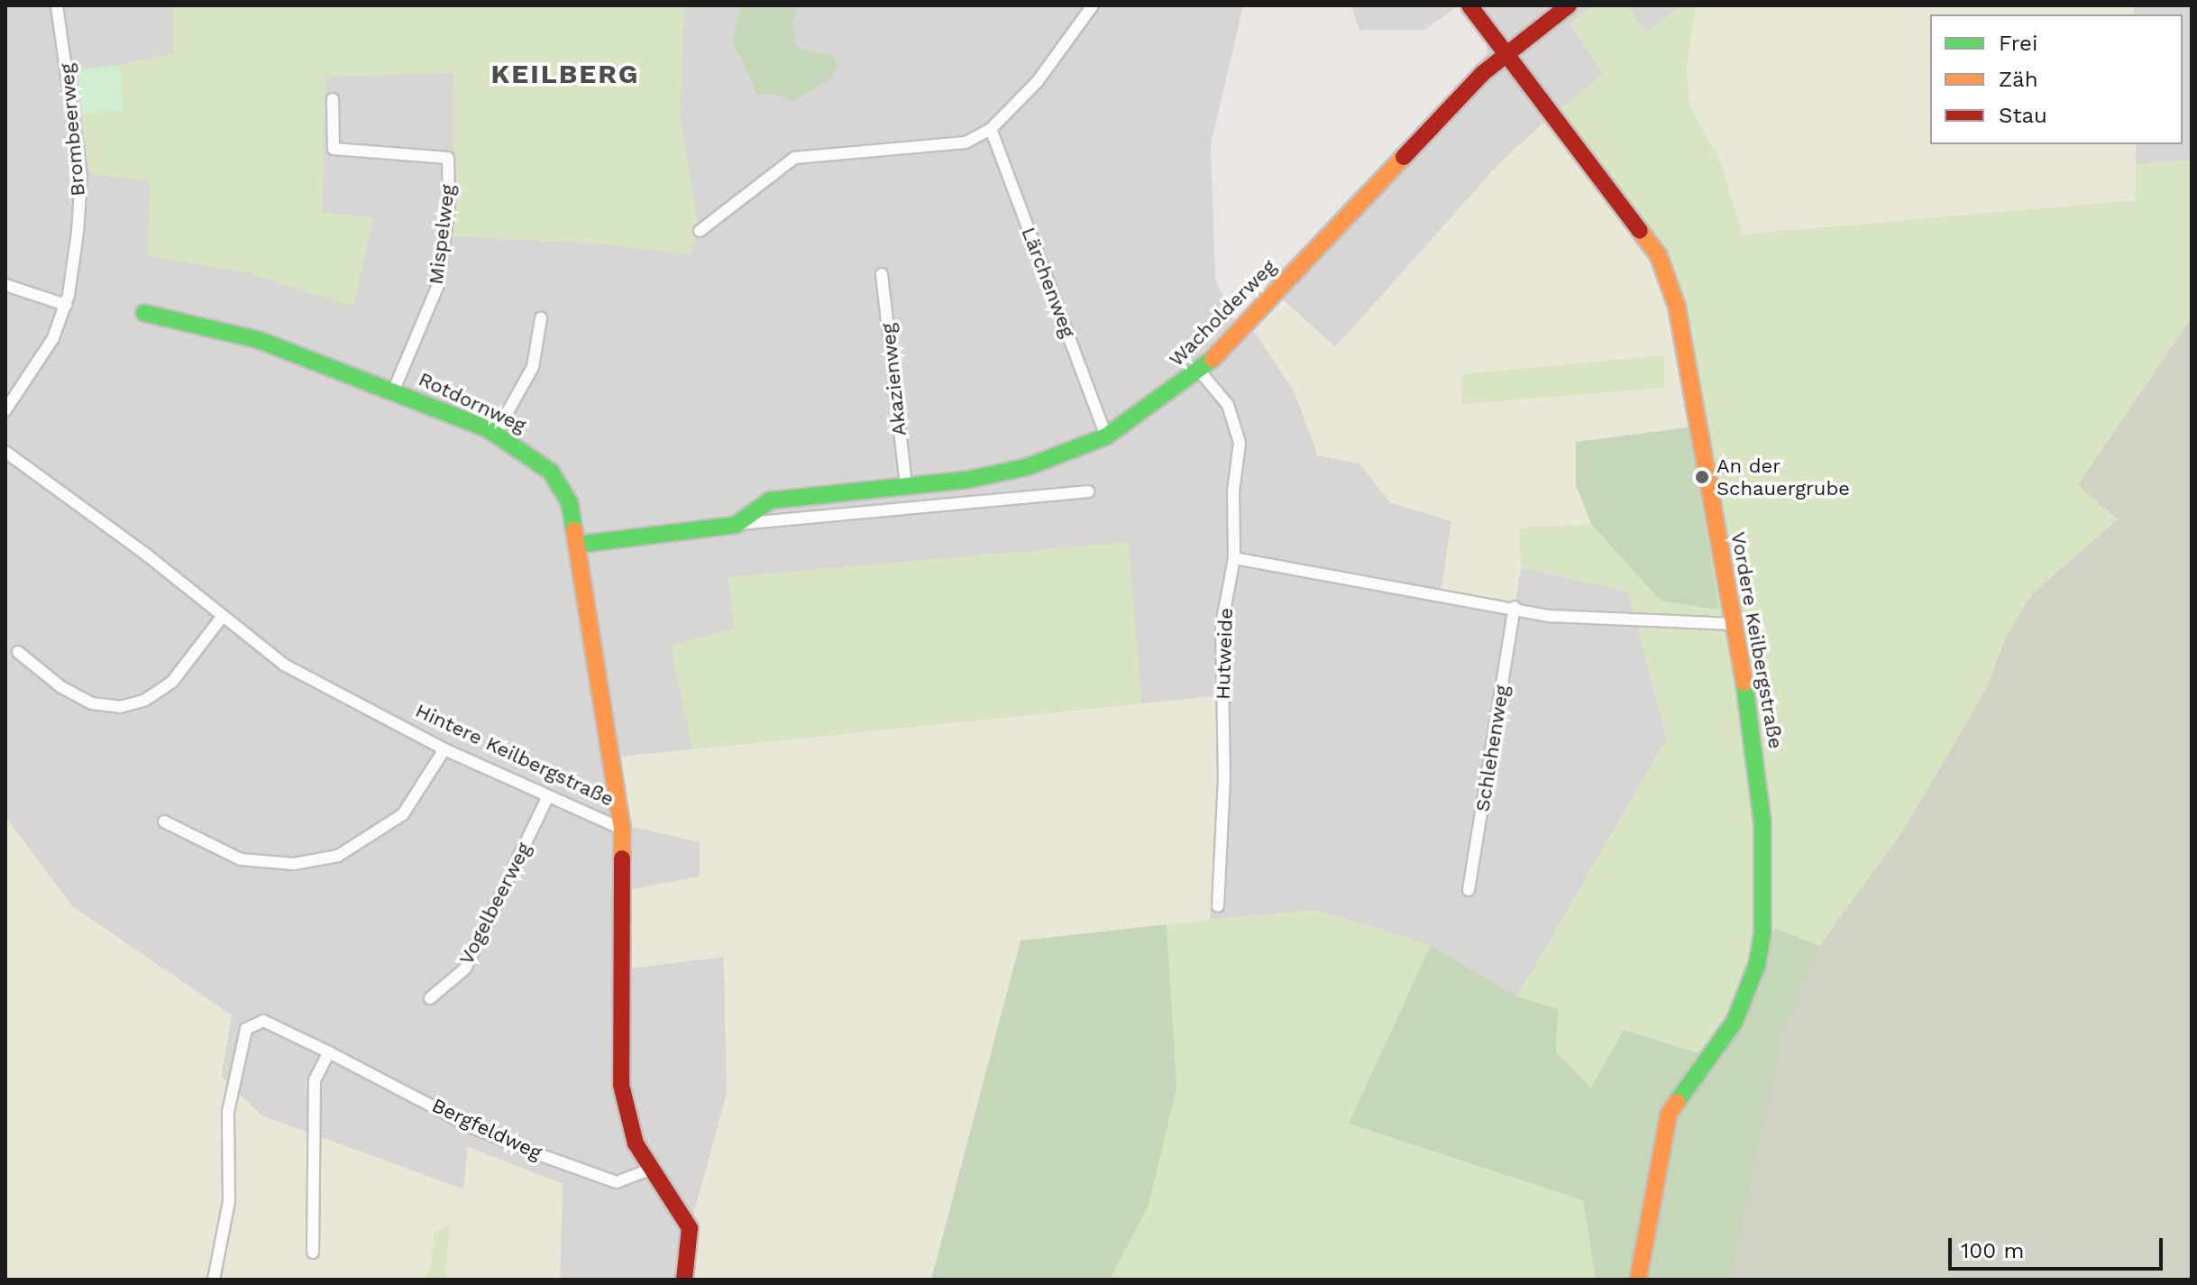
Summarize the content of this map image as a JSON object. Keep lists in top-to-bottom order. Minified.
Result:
{"streets":{"street":["Brombeerweg","Mispelweg","Lärchenweg","Wacholderweg","Akazienweg","Rotdornweg","Vordere Keilbergstraße","Hutweide","Schlehenweg","Hintere Keilbergstraße","Vogelbeerweg","Bergfeldweg"]},"crossings":[["Mispelweg","Rotdornweg"],["Lärchenweg","Wacholderweg"],["Wacholderweg","Akazienweg"],["Wacholderweg","Rotdornweg"],["Wacholderweg","Vordere Keilbergstraße"],["Wacholderweg","Hutweide"],["Rotdornweg","Hintere Keilbergstraße"],["Hintere Keilbergstraße","Vogelbeerweg"],["Hintere Keilbergstraße","Bergfeldweg"]],"districts":["KEILBERG"],"places":["An der Schauergrube"],"legend":["Frei","Zäh","Stau"],"scale_bar":"100 m"}
